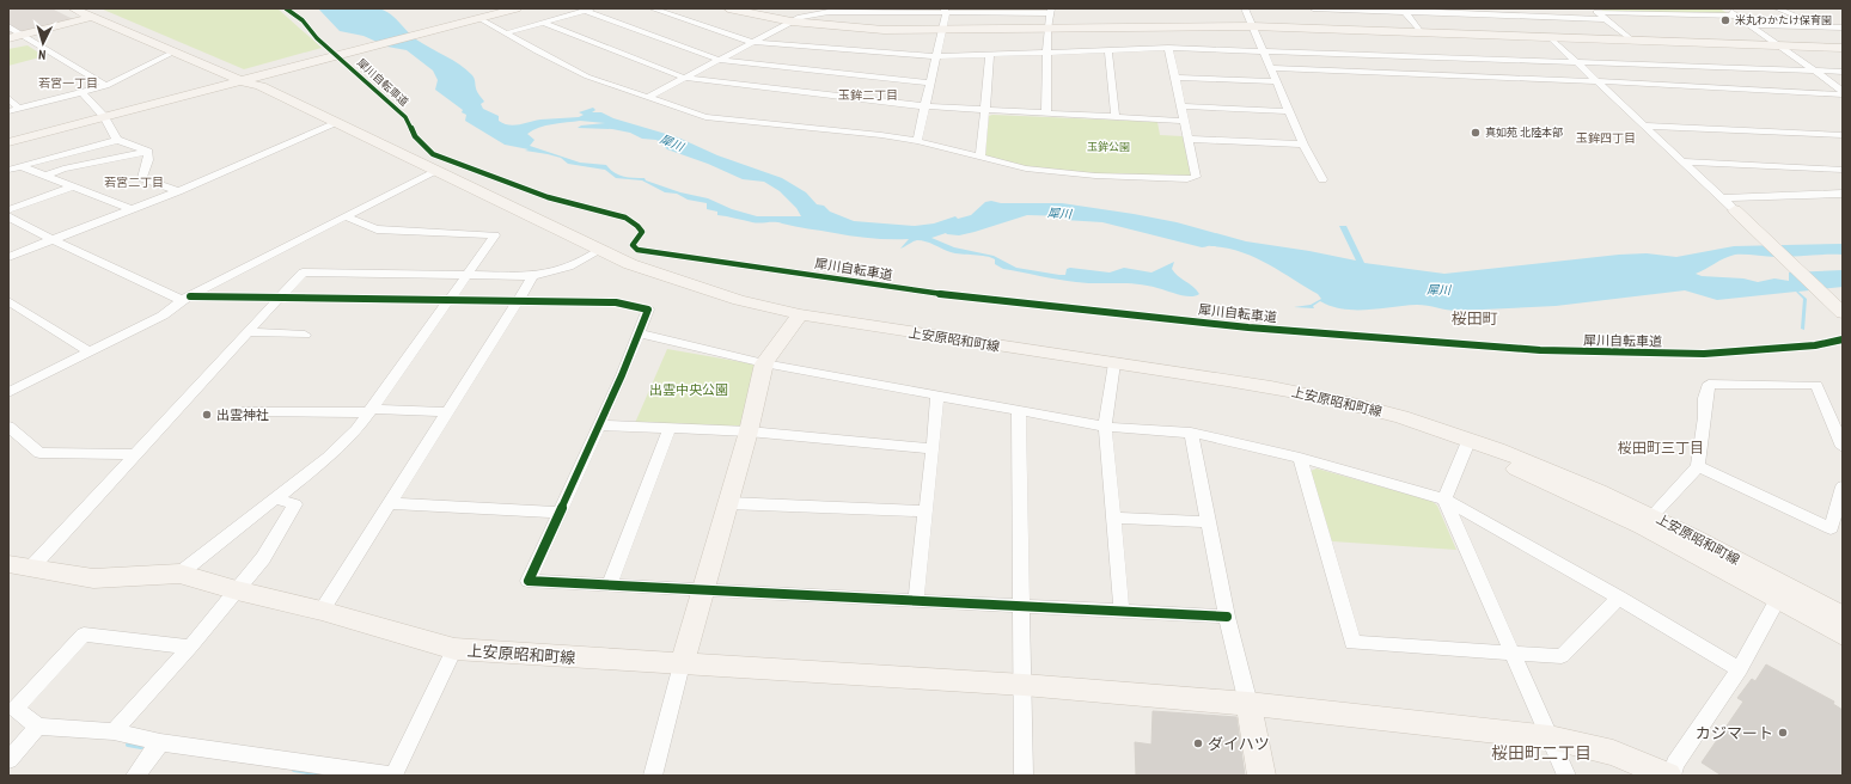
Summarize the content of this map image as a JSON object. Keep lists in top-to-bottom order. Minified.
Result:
{"streets":{"street":["上安原昭和町線"],"cycle path":["犀川自転車道"]},"districts":["若宮一丁目","玉鉾二丁目","玉鉾四丁目","若宮二丁目","桜田町","桜田町三丁目","桜田町二丁目"],"water":["犀川"],"parks":["玉鉾公園","出雲中央公園"],"places":["米丸わかたけ保育園","真如苑 北陸本部","出雲神社","カジマート","ダイハツ"],"north":"bottom"}
